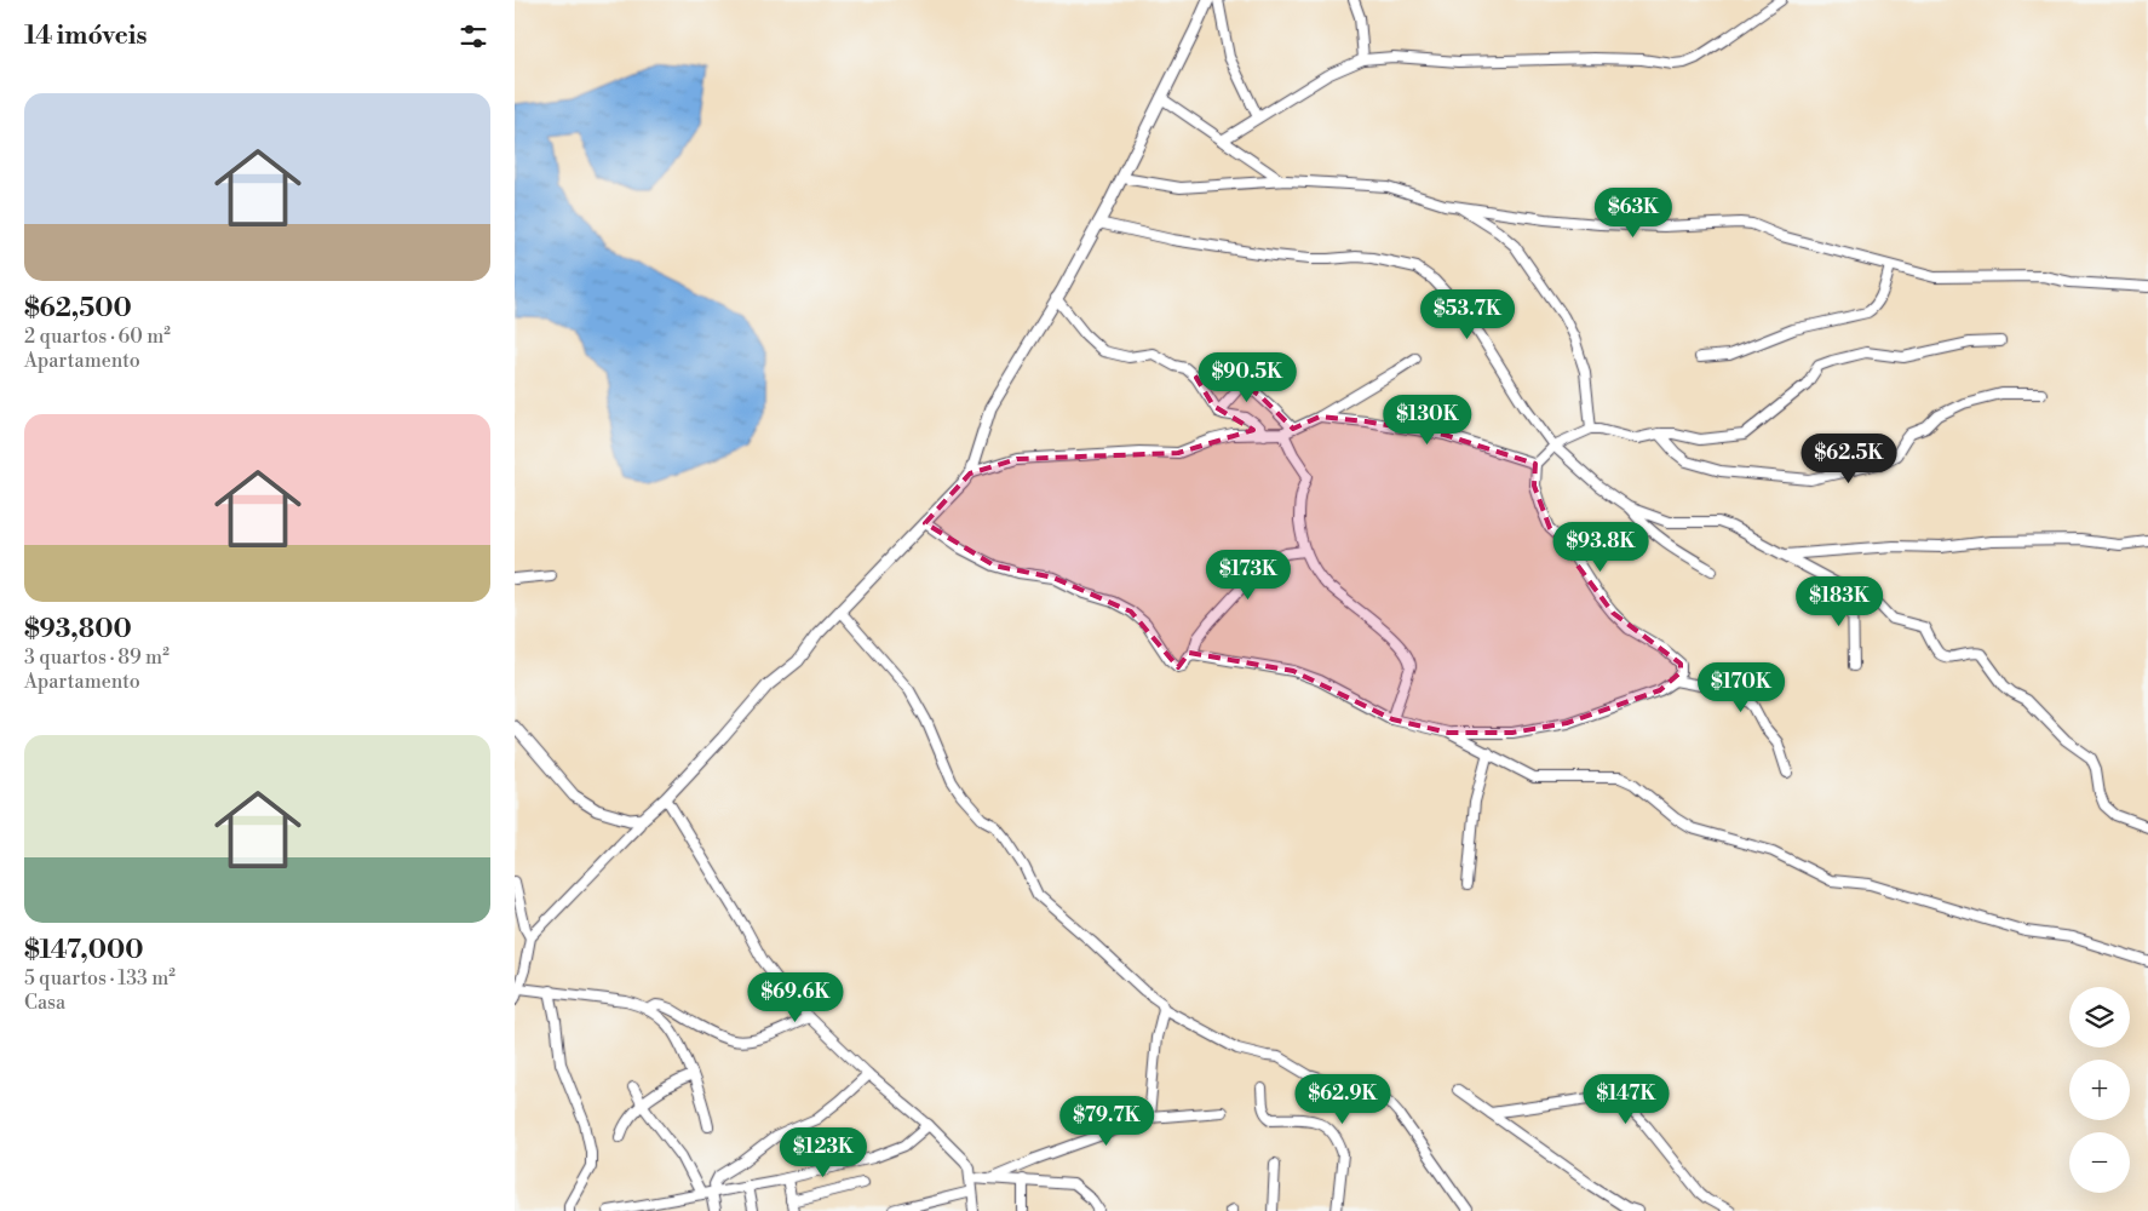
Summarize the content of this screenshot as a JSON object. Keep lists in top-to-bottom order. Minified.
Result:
{"page":{"heading":"14 imóveis","list":[{"name":"$62,500","note":"2 quartos · 60 m² · Apartamento"},{"name":"$93,800","note":"3 quartos · 89 m² · Apartamento"},{"name":"$147,000","note":"5 quartos · 133 m² · Casa"}],"price":["$63K","$53.7K","$90.5K","$130K","$62.5K","$93.8K","$173K","$183K","$170K","$69.6K","$62.9K","$147K","$79.7K","$123K"],"map_buttons":["+","−"]}}
